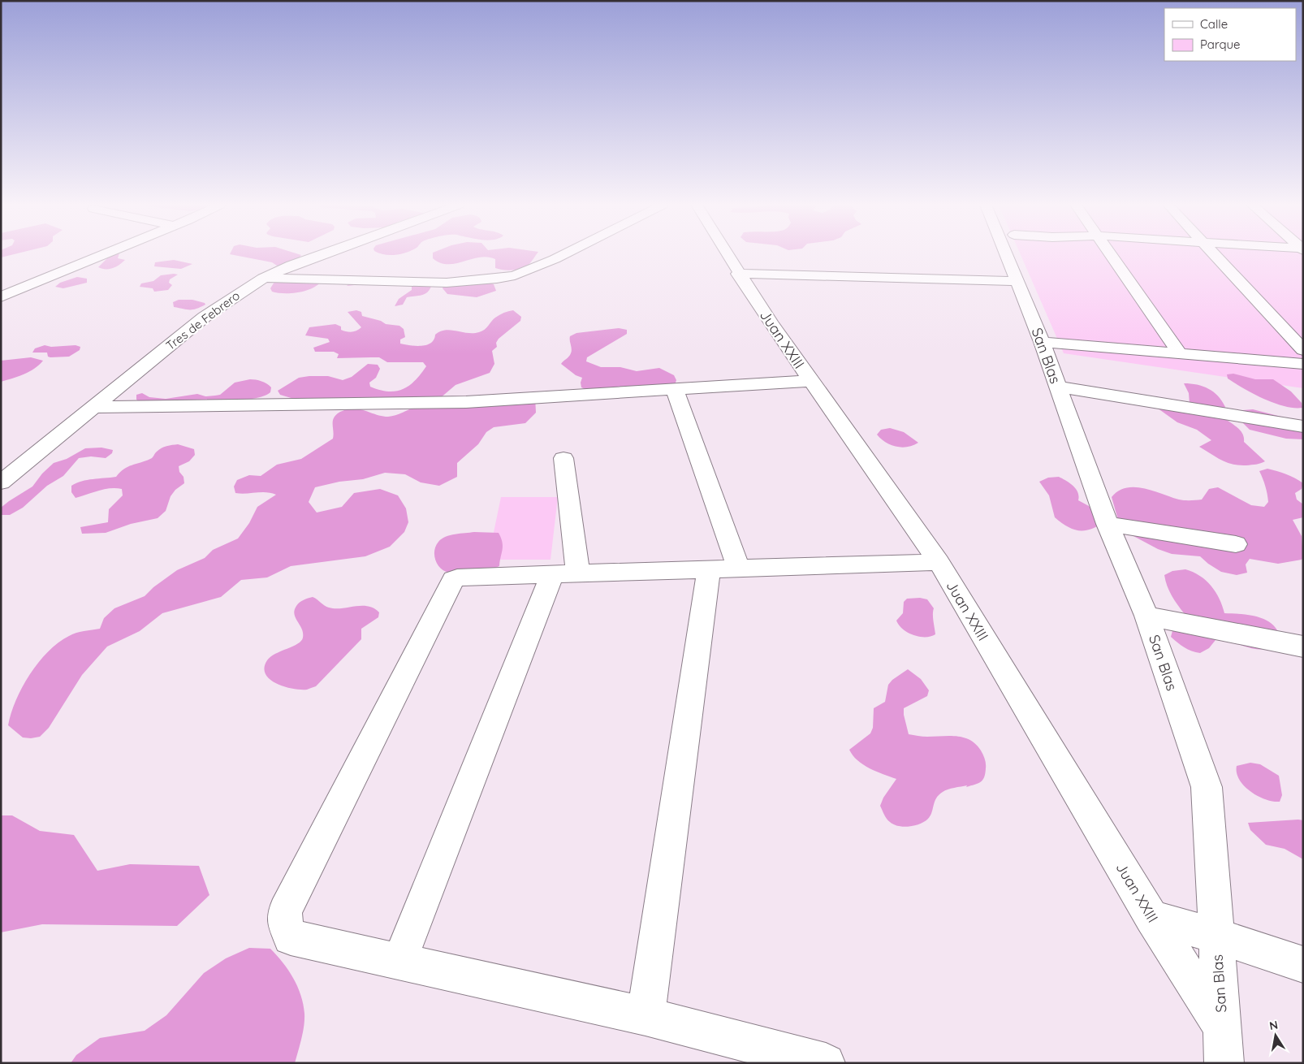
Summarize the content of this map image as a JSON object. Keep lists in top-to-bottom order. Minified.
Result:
{"streets":{"street":["Tres de Febrero","Juan XXIII","San Blas"]},"crossings":[["Juan XXIII","San Blas"]],"legend":["Calle","Parque"],"north":"top"}
